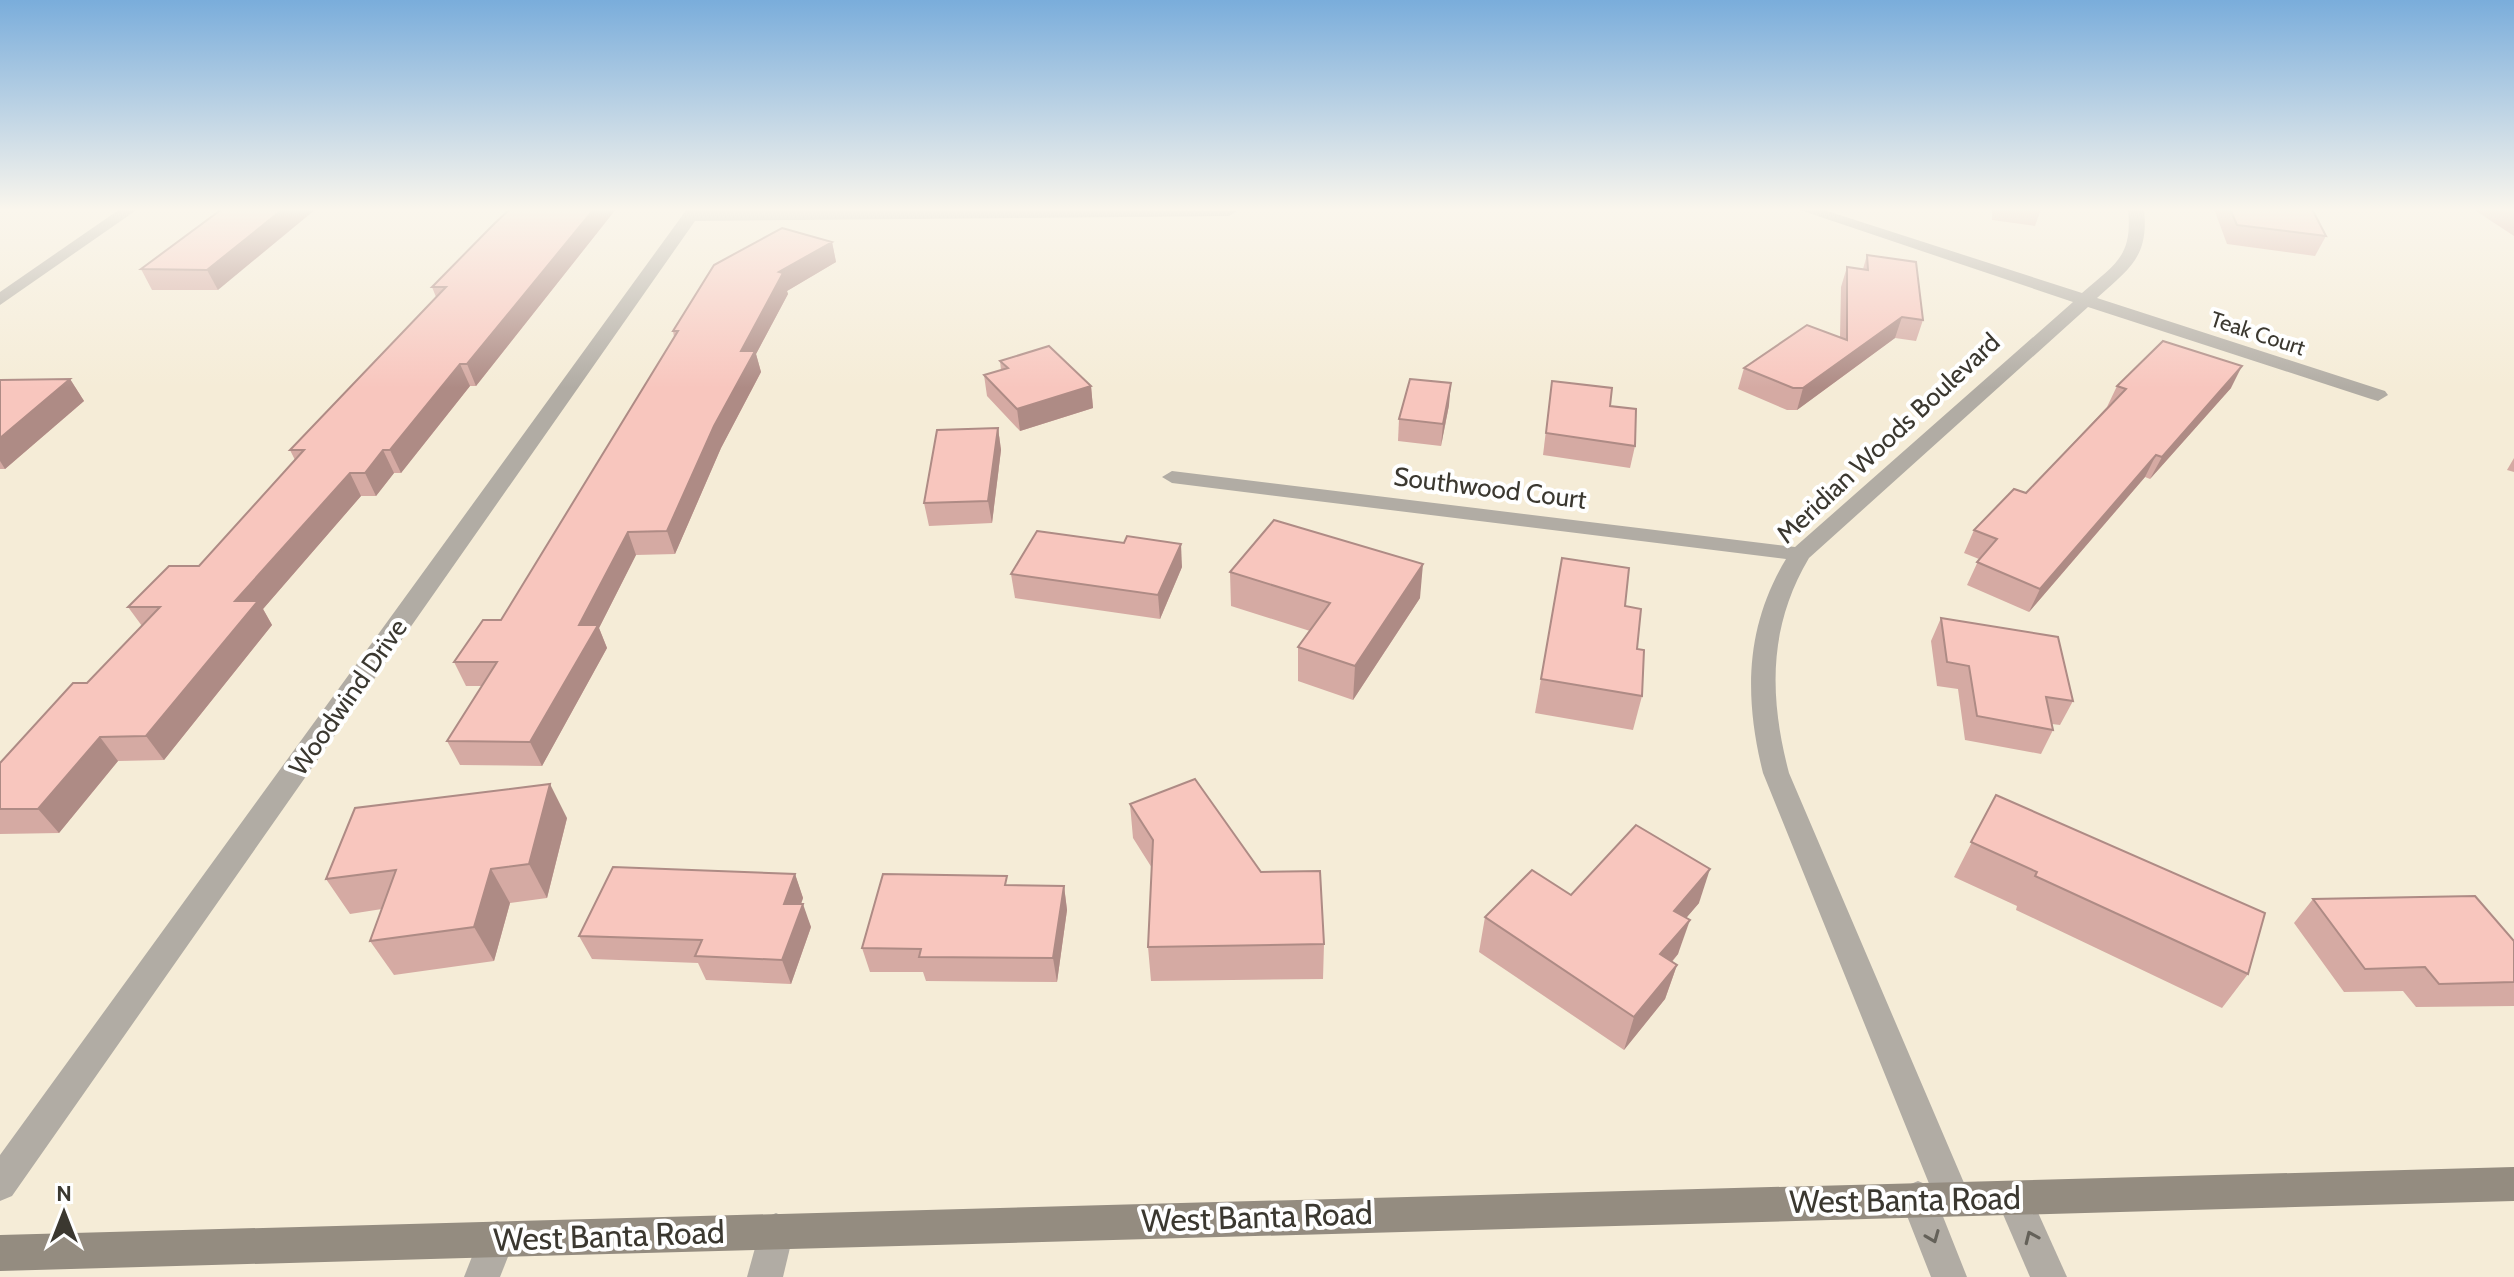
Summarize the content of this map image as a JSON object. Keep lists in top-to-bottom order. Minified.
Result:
{"streets":{"street":["Teak Court","Meridian Woods Boulevard","Southwood Court","Woodwind Drive","West Banta Road"]},"crossings":[["Teak Court","Meridian Woods Boulevard"],["Meridian Woods Boulevard","Southwood Court"],["Meridian Woods Boulevard","West Banta Road"]],"north":"top"}
